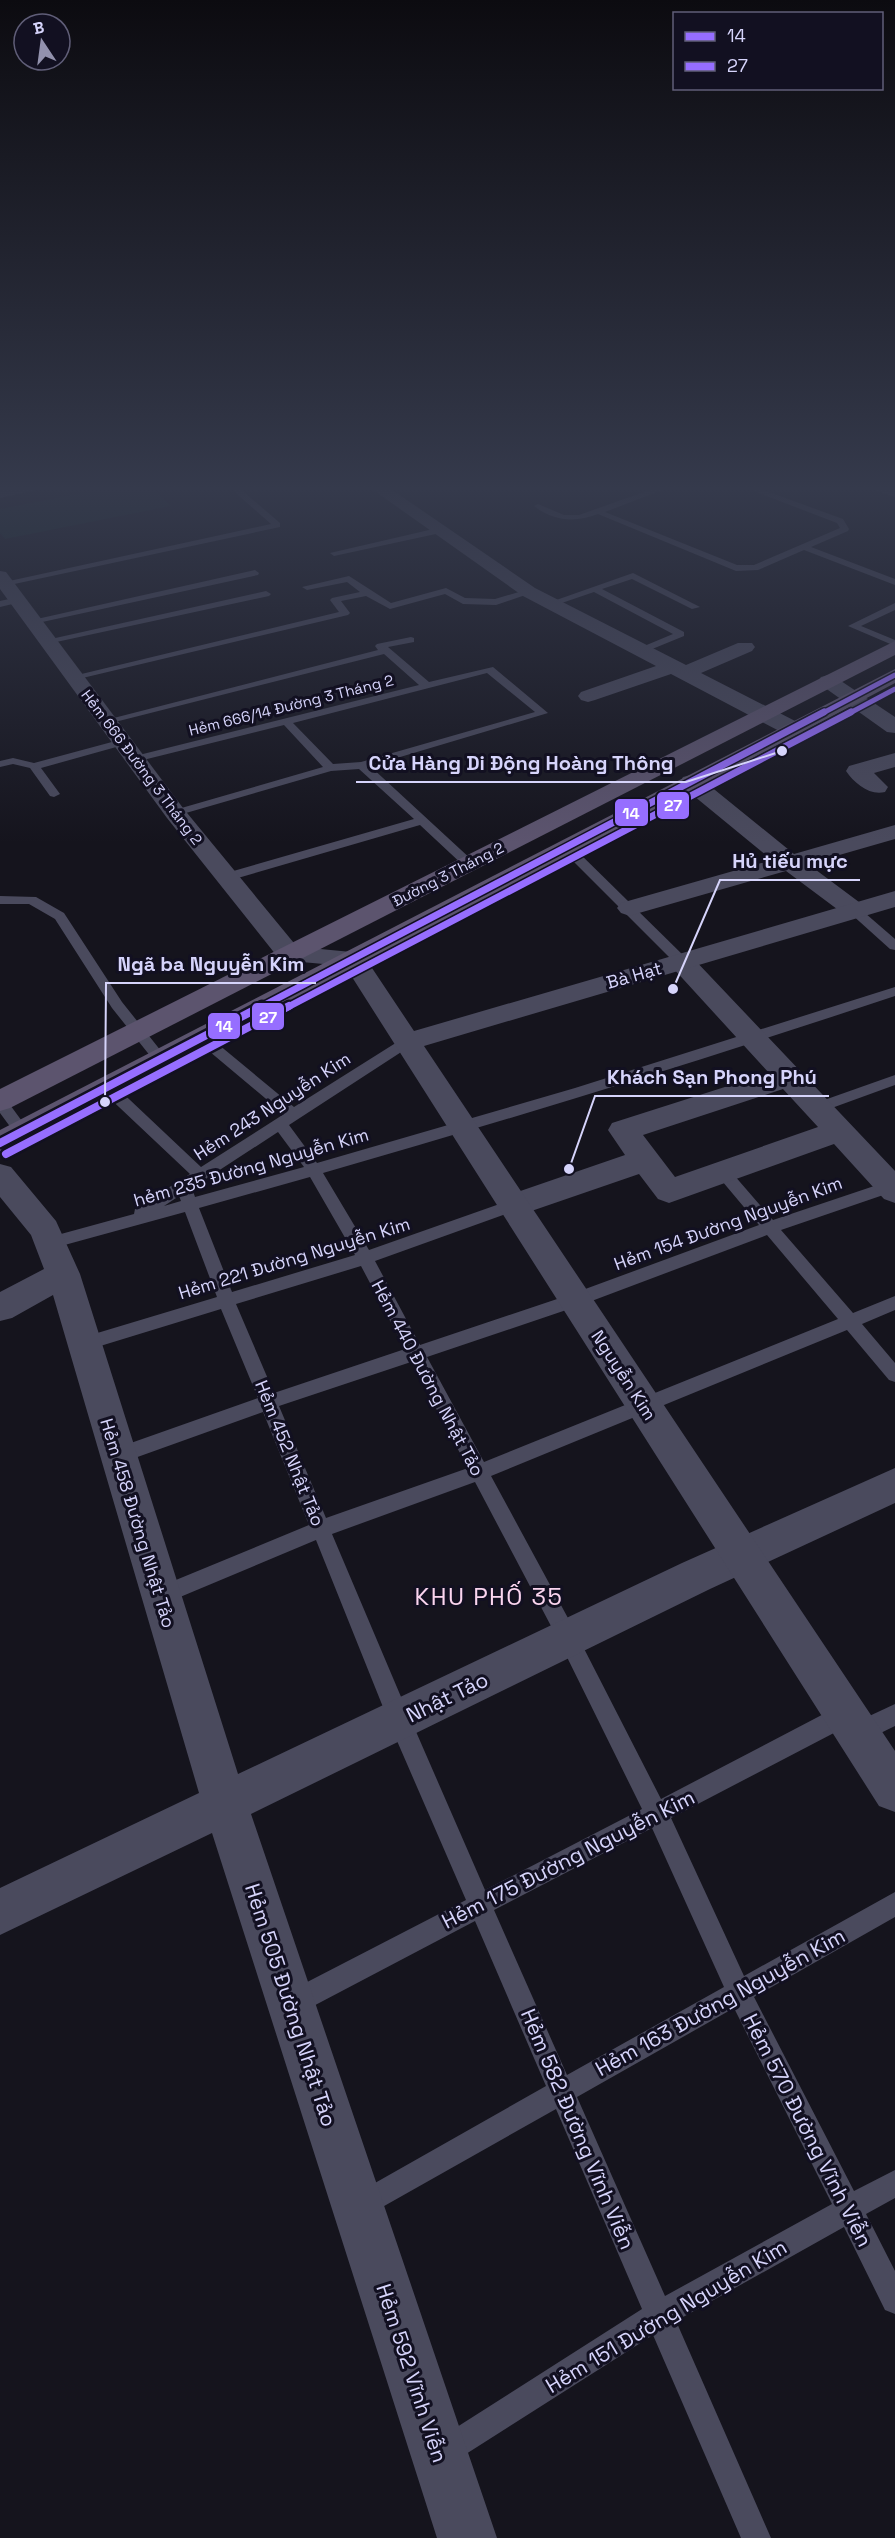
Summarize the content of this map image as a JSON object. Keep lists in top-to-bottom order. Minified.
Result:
{"streets":{"main road":["Đường 3 Tháng 2"],"street":["Hẻm 666 Đường 3 Tháng 2","Bà Hạt","Nguyễn Kim","Hẻm 458 Đường Nhật Tảo","Nhật Tảo","Hẻm 505 Đường Nhật Tảo","Hẻm 592 Vĩnh Viễn"],"lane":["Hẻm 666/14 Đường 3 Tháng 2","Hẻm 243 Nguyễn Kim","hẻm 235 Đường Nguyễn Kim","Hẻm 154 Đường Nguyễn Kim","Hẻm 221 Đường Nguyễn Kim","Hẻm 440 Đường Nhật Tảo","Hẻm 452 Nhật Tảo","Hẻm 175 Đường Nguyễn Kim","Hẻm 163 Đường Nguyễn Kim","Hẻm 582 Đường Vĩnh Viễn","Hẻm 570 Đường Vĩnh Viễn","Hẻm 151 Đường Nguyễn Kim"]},"crossings":[["Hẻm 666/14 Đường 3 Tháng 2","Hẻm 666 Đường 3 Tháng 2"],["Hẻm 666 Đường 3 Tháng 2","Đường 3 Tháng 2"],["Đường 3 Tháng 2","Nguyễn Kim"],["Đường 3 Tháng 2","Hẻm 440 Đường Nhật Tảo"],["Bà Hạt","Hẻm 243 Nguyễn Kim"],["Bà Hạt","Nguyễn Kim"],["Hẻm 243 Nguyễn Kim","hẻm 235 Đường Nguyễn Kim"],["Hẻm 243 Nguyễn Kim","Nguyễn Kim"],["Hẻm 243 Nguyễn Kim","Hẻm 440 Đường Nhật Tảo"],["Hẻm 243 Nguyễn Kim","Hẻm 452 Nhật Tảo"],["hẻm 235 Đường Nguyễn Kim","Nguyễn Kim"],["hẻm 235 Đường Nguyễn Kim","Hẻm 440 Đường Nhật Tảo"],["hẻm 235 Đường Nguyễn Kim","Hẻm 452 Nhật Tảo"],["hẻm 235 Đường Nguyễn Kim","Hẻm 458 Đường Nhật Tảo"],["Hẻm 154 Đường Nguyễn Kim","Nguyễn Kim"],["Hẻm 154 Đường Nguyễn Kim","Hẻm 440 Đường Nhật Tảo"],["Hẻm 154 Đường Nguyễn Kim","Hẻm 452 Nhật Tảo"],["Hẻm 154 Đường Nguyễn Kim","Hẻm 458 Đường Nhật Tảo"],["Hẻm 221 Đường Nguyễn Kim","Nguyễn Kim"],["Hẻm 221 Đường Nguyễn Kim","Hẻm 440 Đường Nhật Tảo"],["Hẻm 221 Đường Nguyễn Kim","Hẻm 452 Nhật Tảo"],["Hẻm 221 Đường Nguyễn Kim","Hẻm 458 Đường Nhật Tảo"],["Nguyễn Kim","Nhật Tảo"],["Nguyễn Kim","Hẻm 175 Đường Nguyễn Kim"],["Hẻm 440 Đường Nhật Tảo","Nhật Tảo"],["Hẻm 440 Đường Nhật Tảo","Hẻm 175 Đường Nguyễn Kim"],["Hẻm 440 Đường Nhật Tảo","Hẻm 570 Đường Vĩnh Viễn"],["Hẻm 452 Nhật Tảo","Nhật Tảo"],["Hẻm 452 Nhật Tảo","Hẻm 582 Đường Vĩnh Viễn"],["Hẻm 458 Đường Nhật Tảo","Nhật Tảo"],["Hẻm 458 Đường Nhật Tảo","Hẻm 505 Đường Nhật Tảo"],["Nhật Tảo","Hẻm 505 Đường Nhật Tảo"],["Nhật Tảo","Hẻm 582 Đường Vĩnh Viễn"],["Hẻm 175 Đường Nguyễn Kim","Hẻm 505 Đường Nhật Tảo"],["Hẻm 175 Đường Nguyễn Kim","Hẻm 582 Đường Vĩnh Viễn"],["Hẻm 175 Đường Nguyễn Kim","Hẻm 570 Đường Vĩnh Viễn"],["Hẻm 163 Đường Nguyễn Kim","Hẻm 505 Đường Nhật Tảo"],["Hẻm 163 Đường Nguyễn Kim","Hẻm 582 Đường Vĩnh Viễn"],["Hẻm 163 Đường Nguyễn Kim","Hẻm 570 Đường Vĩnh Viễn"],["Hẻm 163 Đường Nguyễn Kim","Hẻm 592 Vĩnh Viễn"],["Hẻm 505 Đường Nhật Tảo","Hẻm 592 Vĩnh Viễn"],["Hẻm 582 Đường Vĩnh Viễn","Hẻm 151 Đường Nguyễn Kim"],["Hẻm 570 Đường Vĩnh Viễn","Hẻm 151 Đường Nguyễn Kim"],["Hẻm 151 Đường Nguyễn Kim","Hẻm 592 Vĩnh Viễn"]],"districts":["KHU PHỐ 35"],"places":["Cửa Hàng Di Động Hoàng Thông","Hủ tiếu mực","Ngã ba Nguyễn Kim","Khách Sạn Phong Phú"],"lines":["transit line 14","transit line 27"],"legend":["14","27"],"north":"top"}
